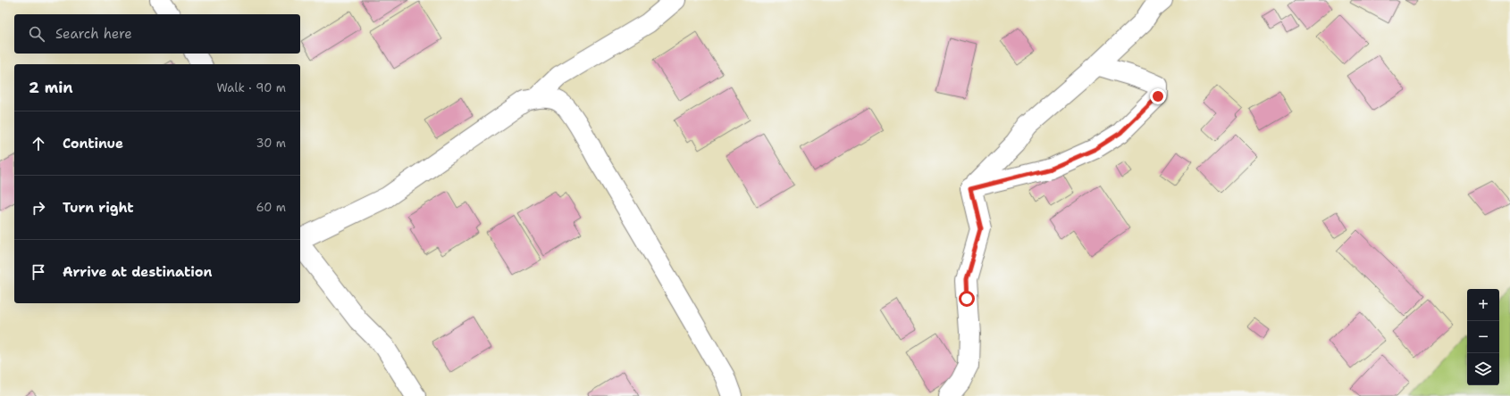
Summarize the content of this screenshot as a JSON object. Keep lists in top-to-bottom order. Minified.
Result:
{"page":{"search":"Search here","heading":["2 min","Walk · 90 m"],"list":[["Continue","30 m"],["Turn right","60 m"],"Arrive at destination"],"map_buttons":["+","−"]}}
